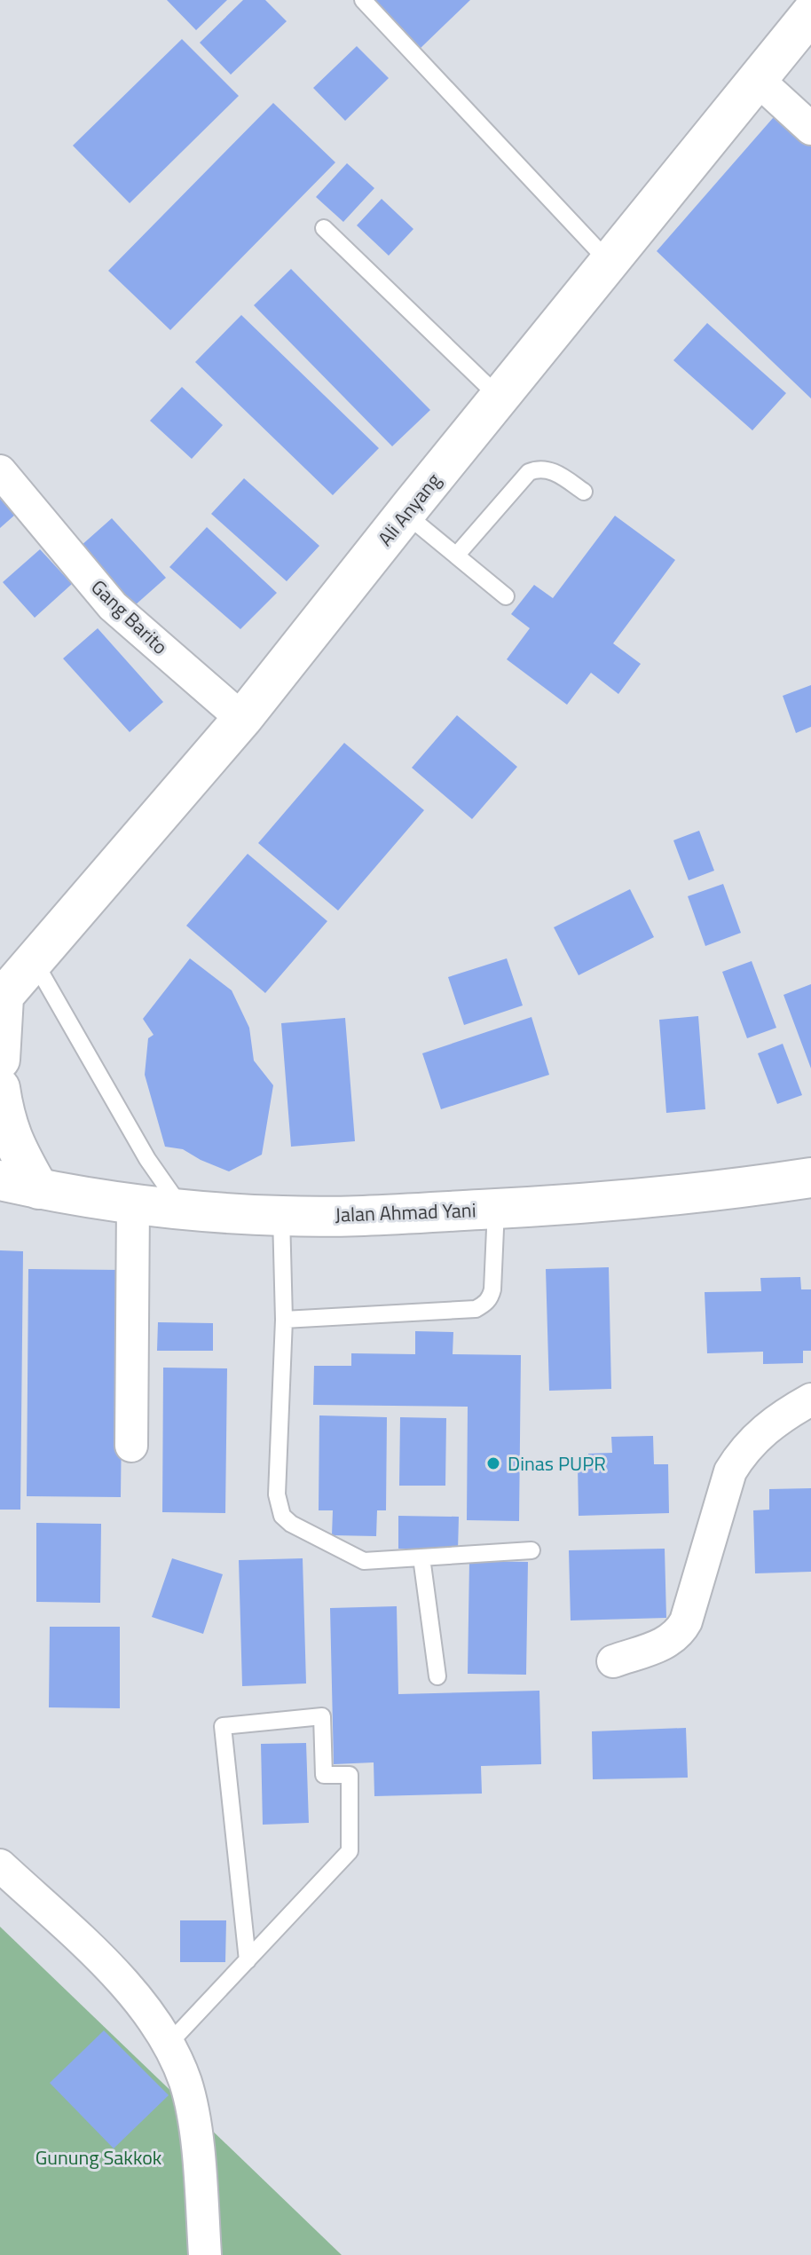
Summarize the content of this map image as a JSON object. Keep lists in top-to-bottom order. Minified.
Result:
{"streets":{"street":["Ali Anyang","Gang Barito","Jalan Ahmad Yani"]},"crossings":[["Ali Anyang","Gang Barito"]],"parks":["Gunung Sakkok"],"places":["Dinas PUPR"]}
